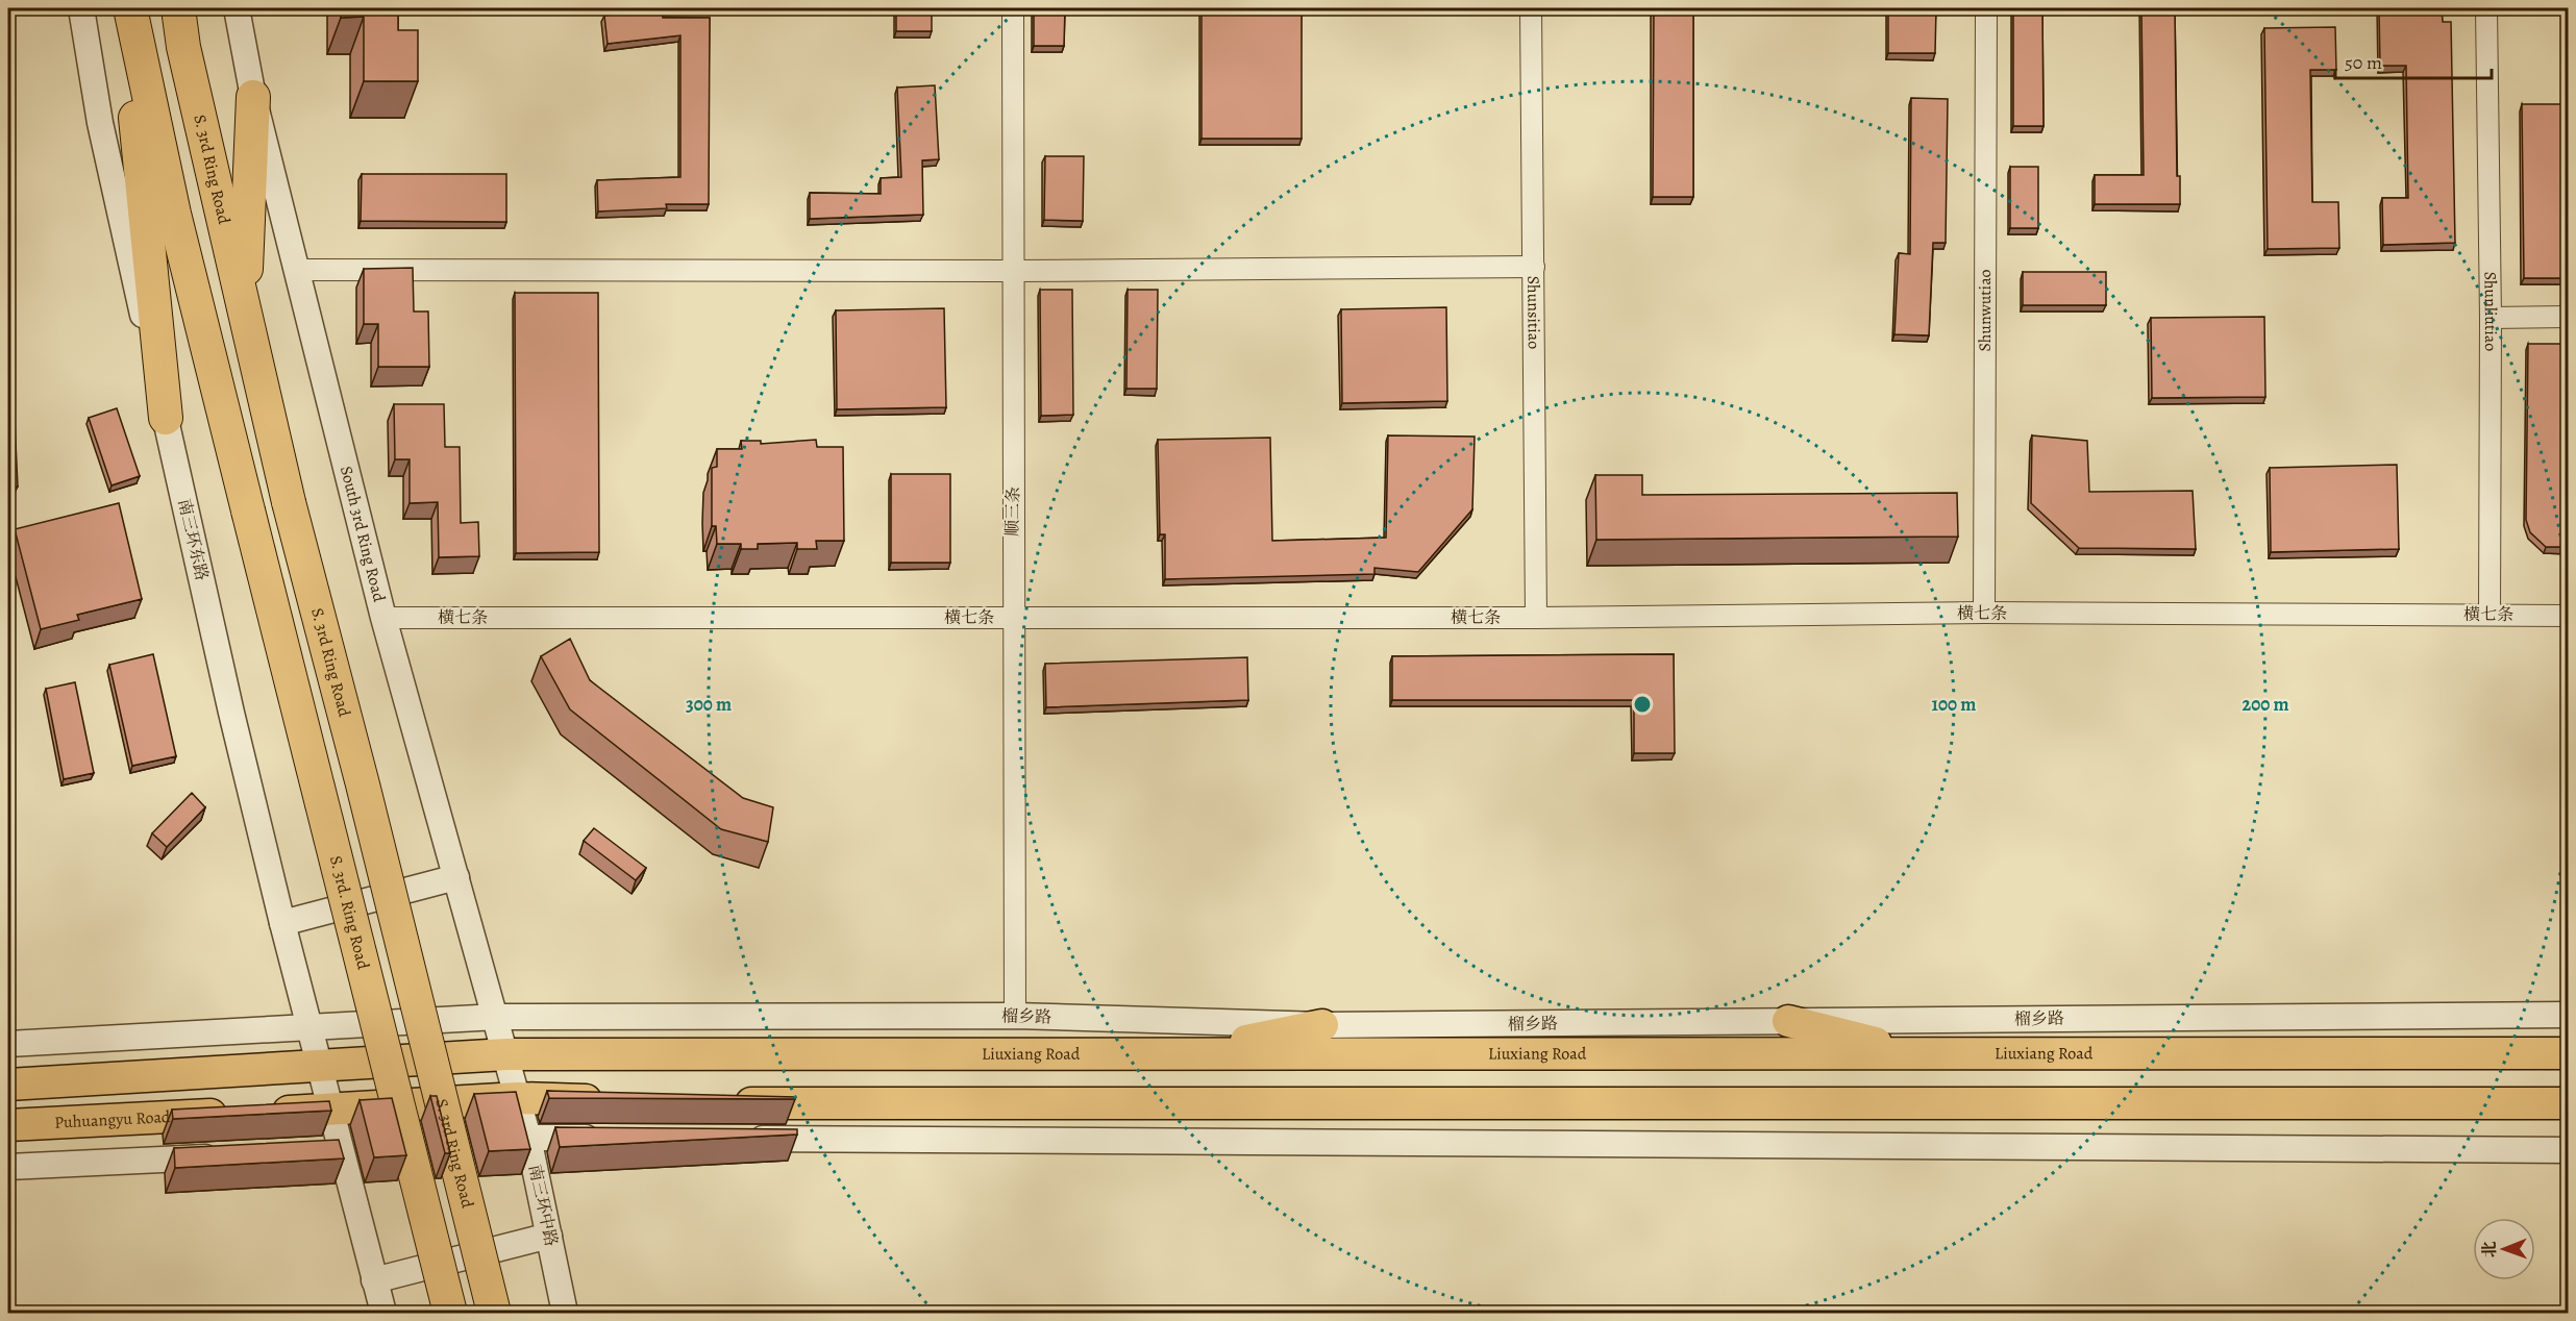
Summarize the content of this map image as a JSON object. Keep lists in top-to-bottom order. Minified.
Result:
{"streets":{"highway":["S. 3rd Ring Road","S. 3rd. Ring Road"],"main road":["Liuxiang Road","Puhuangyu Road"],"street":["Shunwutiao","Shunliutiao","Shunsitiao","顺三条","South 3rd Ring Road","南三环东路","横七条","榴乡路","南三环中路"]},"crossings":[["Shunwutiao","横七条"],["Shunliutiao","横七条"],["Shunsitiao","横七条"],["顺三条","横七条"],["顺三条","榴乡路"],["South 3rd Ring Road","横七条"],["South 3rd Ring Road","榴乡路"],["South 3rd Ring Road","Liuxiang Road"],["South 3rd Ring Road","Puhuangyu Road"],["South 3rd Ring Road","南三环中路"],["南三环东路","榴乡路"],["南三环东路","Liuxiang Road"],["南三环东路","Puhuangyu Road"],["Puhuangyu Road","南三环中路"]],"scale_bar":"50 m","north":"left","rings":["100 m","200 m","300 m"]}
